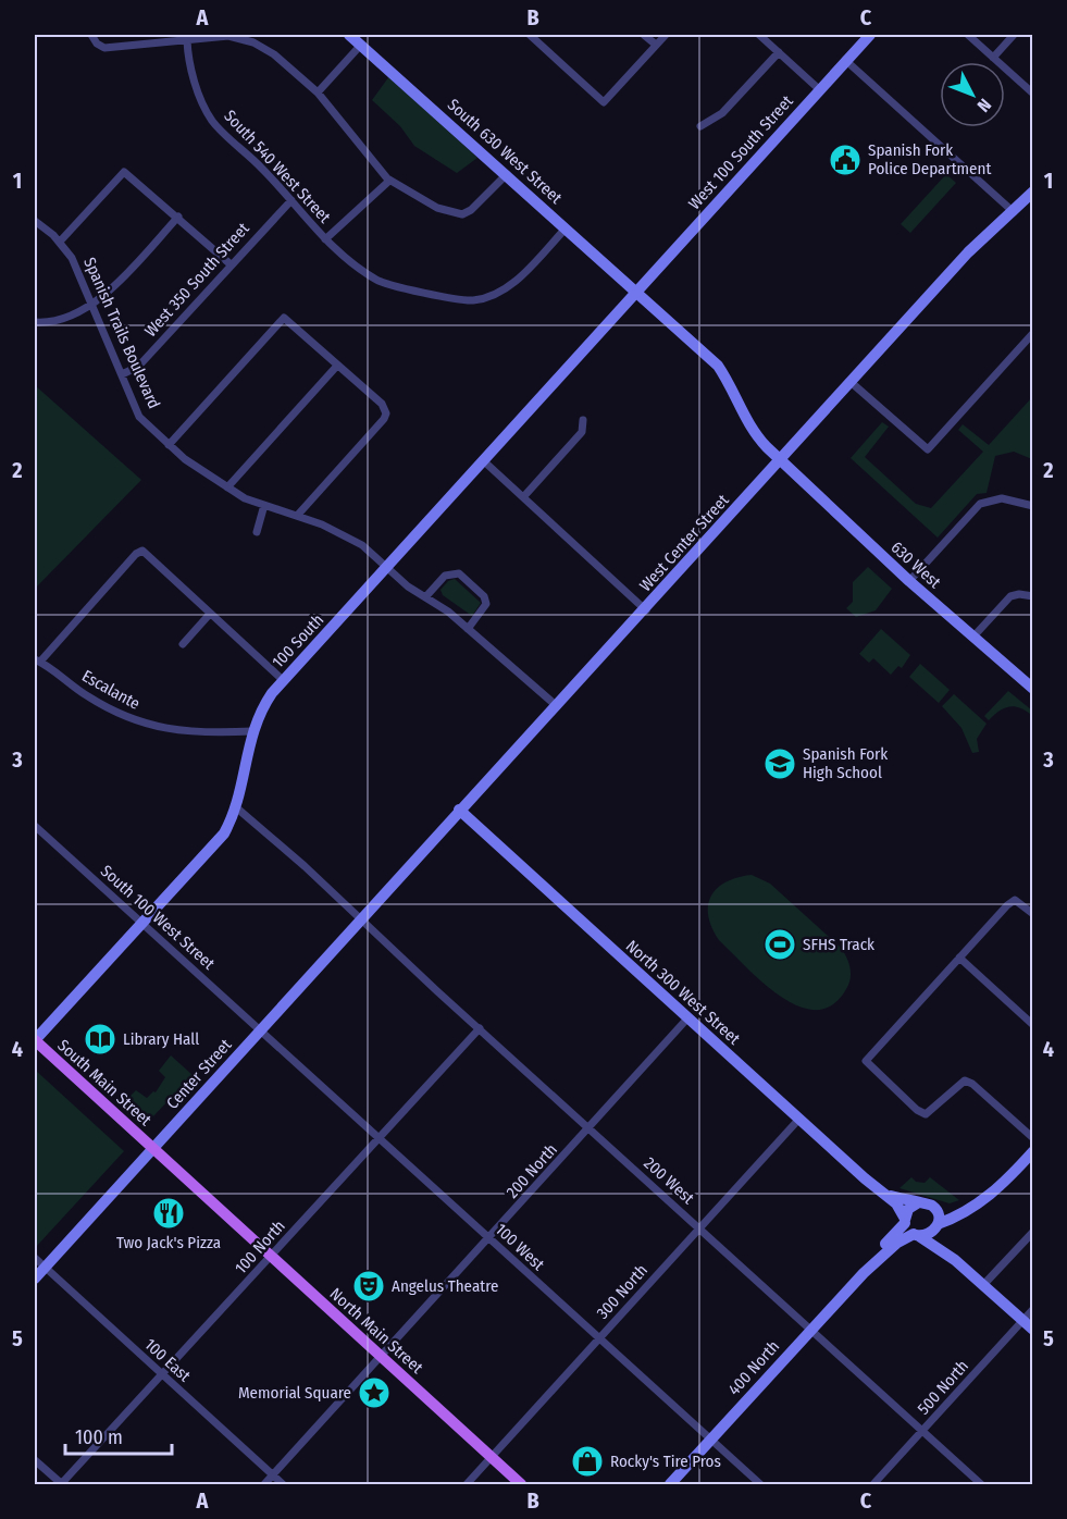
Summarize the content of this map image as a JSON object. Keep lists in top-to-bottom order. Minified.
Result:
{"streets":{"main road":["South Main Street","North Main Street"],"street":["South 630 West Street","West 100 South Street","South 540 West Street","West 350 South Street","Spanish Trails Boulevard","West Center Street","630 West","100 South","Escalante","South 100 West Street","North 300 West Street","Center Street","200 North","200 West","100 North","100 West","300 North","100 East","400 North","500 North"]},"crossings":[["South 630 West Street","West 100 South Street"],["South 630 West Street","South 540 West Street"],["South 630 West Street","West Center Street"],["South 630 West Street","630 West"],["South 630 West Street","100 South"],["West 100 South Street","100 South"],["South 540 West Street","West 350 South Street"],["West 350 South Street","Spanish Trails Boulevard"],["Spanish Trails Boulevard","West Center Street"],["Spanish Trails Boulevard","100 South"],["West Center Street","630 West"],["West Center Street","North 300 West Street"],["West Center Street","Center Street"],["West Center Street","200 West"],["100 South","Escalante"],["100 South","South 100 West Street"],["100 South","South Main Street"],["100 South","200 West"],["South 100 West Street","Center Street"],["South 100 West Street","100 West"],["North 300 West Street","200 North"],["North 300 West Street","300 North"],["Center Street","South Main Street"],["Center Street","200 West"],["Center Street","100 West"],["Center Street","North Main Street"],["Center Street","100 East"],["South Main Street","North Main Street"],["200 North","200 West"],["200 North","100 West"],["200 North","North Main Street"],["200 North","100 East"],["200 West","100 North"],["200 West","300 North"],["200 West","400 North"],["200 West","500 North"],["100 North","100 West"],["100 North","North Main Street"],["100 North","100 East"],["100 West","300 North"],["100 West","400 North"],["300 North","North Main Street"]],"places":{"public building":["Spanish Fork Police Department"],"school or university":["Spanish Fork High School"],"sports":["SFHS Track"],"library":["Library Hall"],"restaurant":["Two Jack's Pizza"],"theatre":["Angelus Theatre"],"place":["Memorial Square"],"shop":["Rocky's Tire Pros"]},"scale_bar":"100 m","north":"bottom right","grid":{"columns":["A","B","C"],"rows":["1","2","3","4","5"]}}
